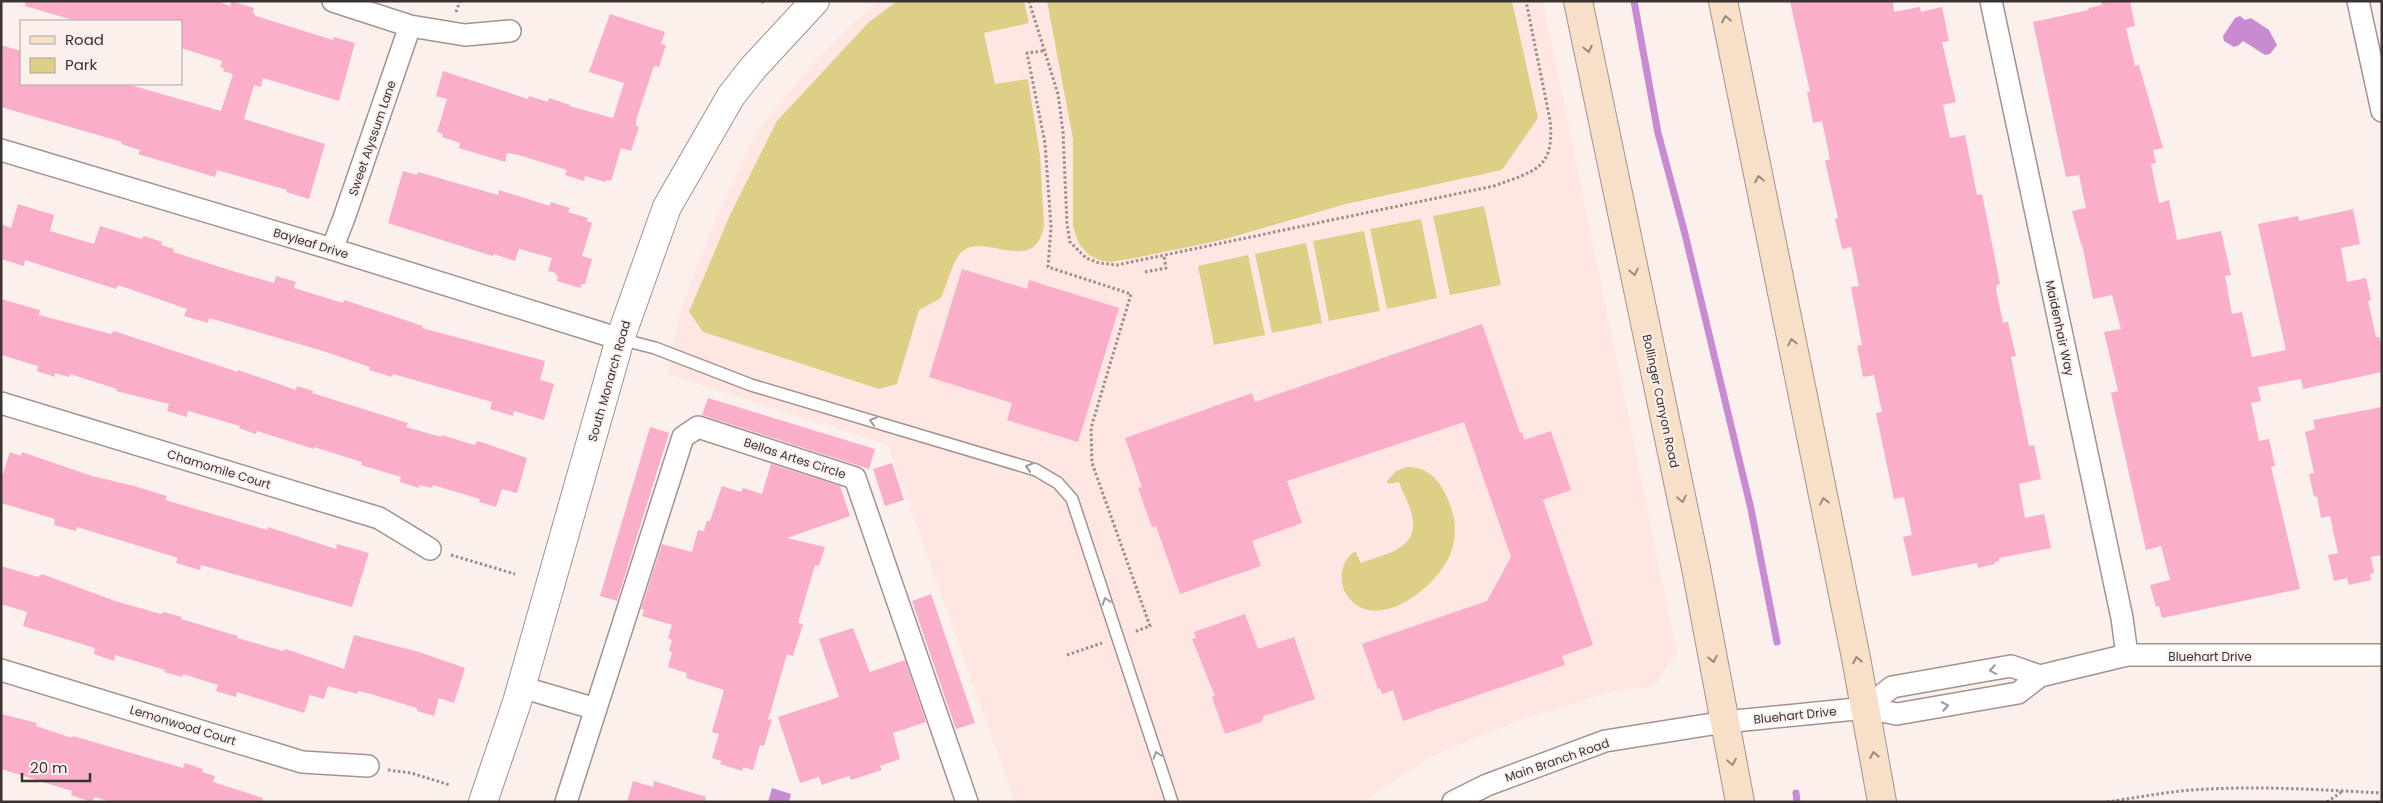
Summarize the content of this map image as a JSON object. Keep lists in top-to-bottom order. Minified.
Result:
{"streets":{"main road":["Bollinger Canyon Road"],"street":["Sweet Alyssum Lane","Bayleaf Drive","Maidenhair Way","South Monarch Road","Bellas Artes Circle","Chamomile Court","Bluehart Drive","Lemonwood Court","Main Branch Road"]},"crossings":[["Sweet Alyssum Lane","Bayleaf Drive"],["Bayleaf Drive","South Monarch Road"],["Maidenhair Way","Bluehart Drive"],["Bollinger Canyon Road","Bluehart Drive"],["Bollinger Canyon Road","Main Branch Road"],["Bluehart Drive","Main Branch Road"]],"legend":["Road","Park"],"scale_bar":"20 m"}
